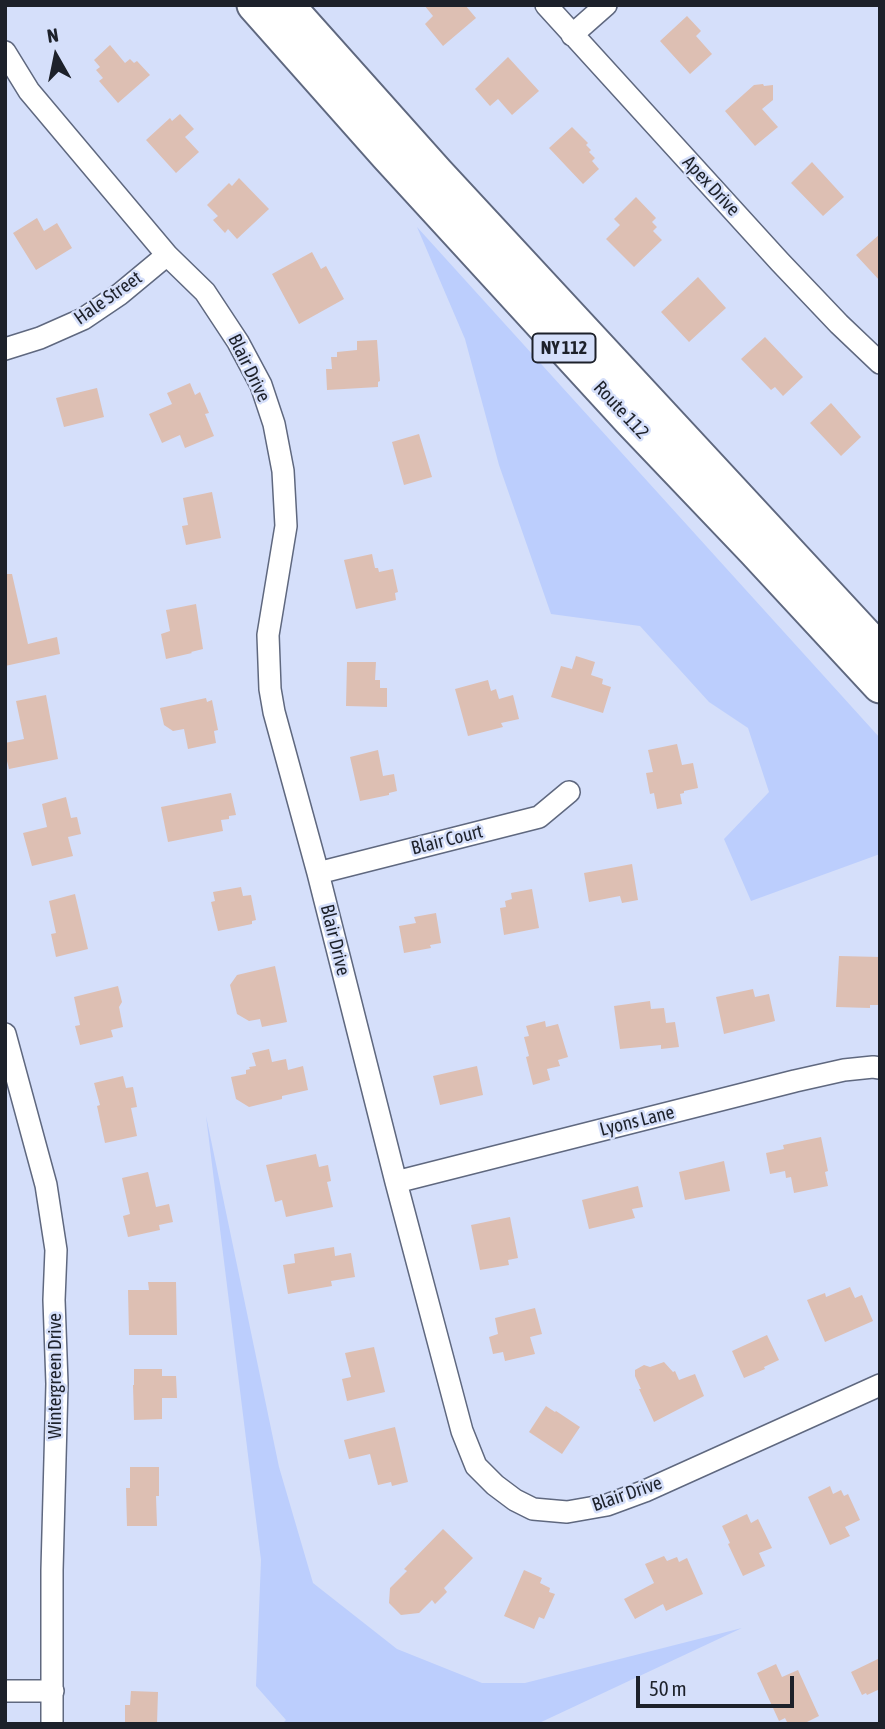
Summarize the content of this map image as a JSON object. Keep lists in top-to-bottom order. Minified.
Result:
{"streets":{"main road":["NY 112","Route 112"],"street":["Apex Drive","Hale Street","Blair Drive","Blair Court","Lyons Lane","Wintergreen Drive"]},"crossings":[["Hale Street","Blair Drive"],["Blair Drive","Blair Court"],["Blair Drive","Lyons Lane"]],"scale_bar":"50 m","north":"top"}
